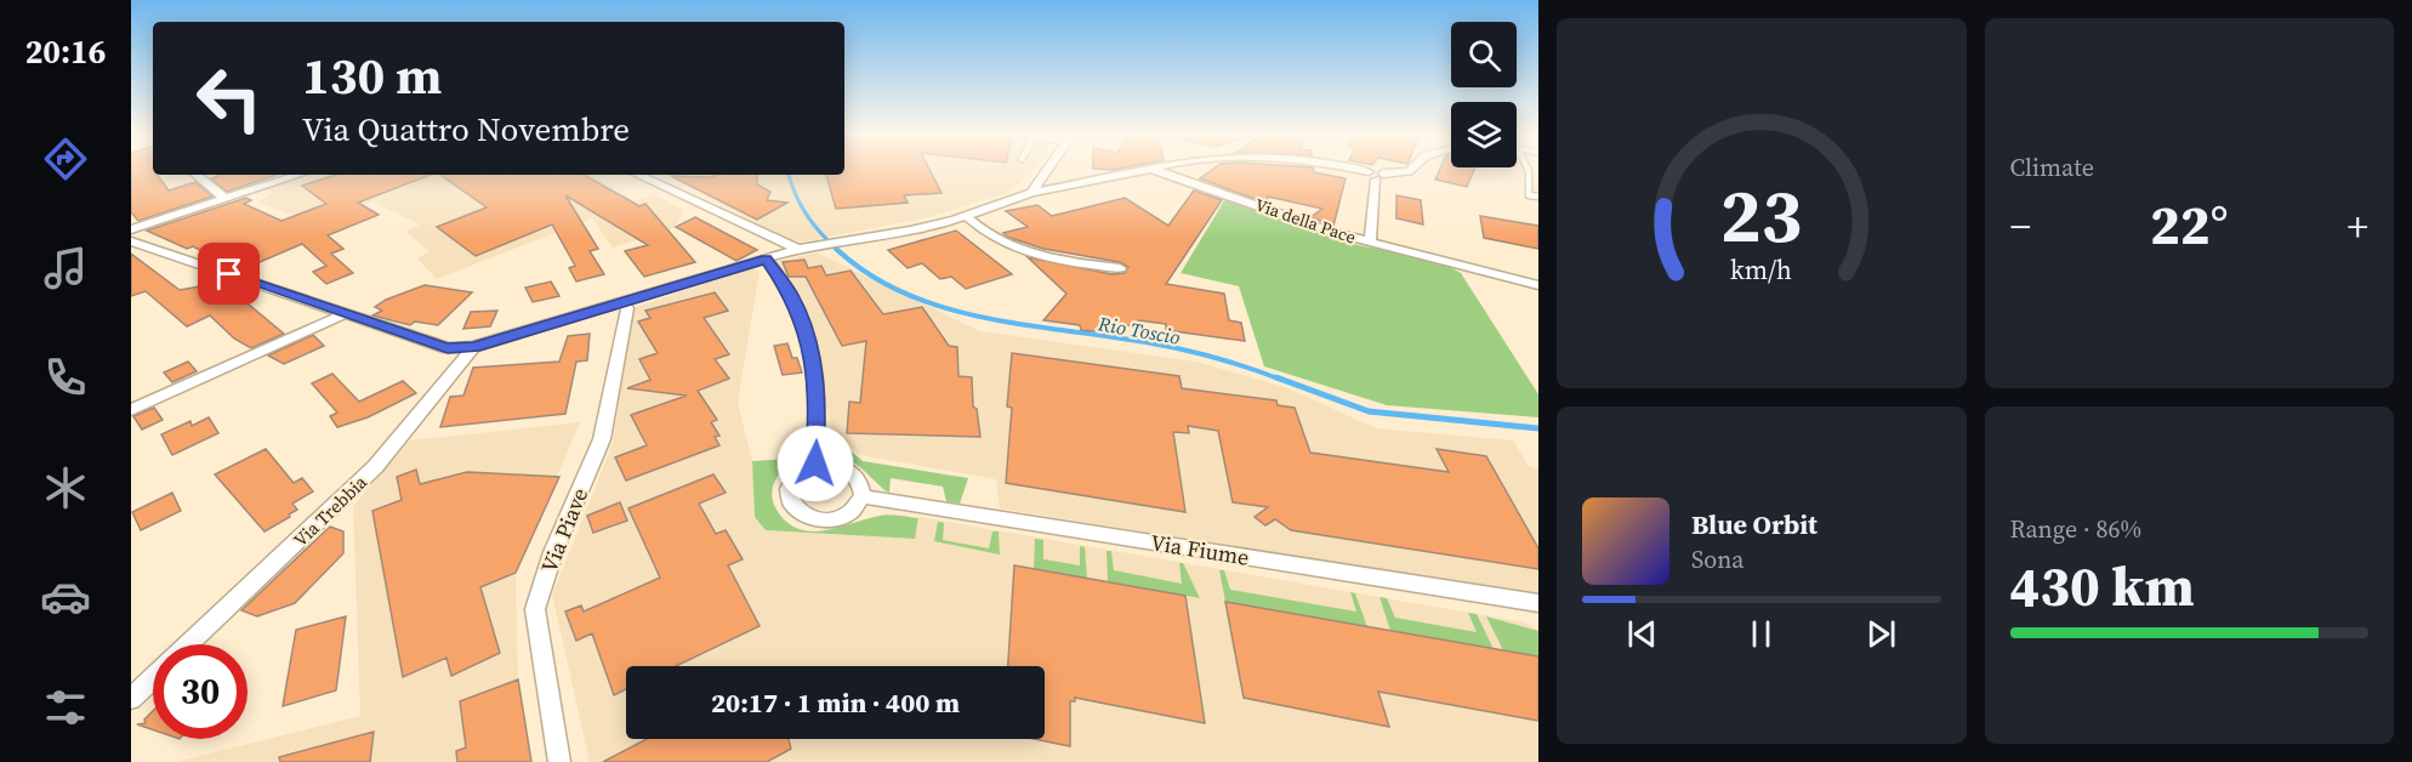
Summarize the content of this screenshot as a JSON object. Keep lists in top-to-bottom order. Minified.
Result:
{"streets":{"street":["Via della Pace","Via Trebbia","Via Piave","Via Fiume"]},"water":["Rio Toscio"],"page":{"tabs":"20:16","tile":["Climate",["Range · 86%","430 km"]],"turn":["130 m","Via Quattro Novembre"],"heat":["−","22°","+"],"song":["Blue Orbit","Sona"],"limit":"30","trip":"20:17 · 1 min · 400 m","gauge":["23","km/h"]}}
